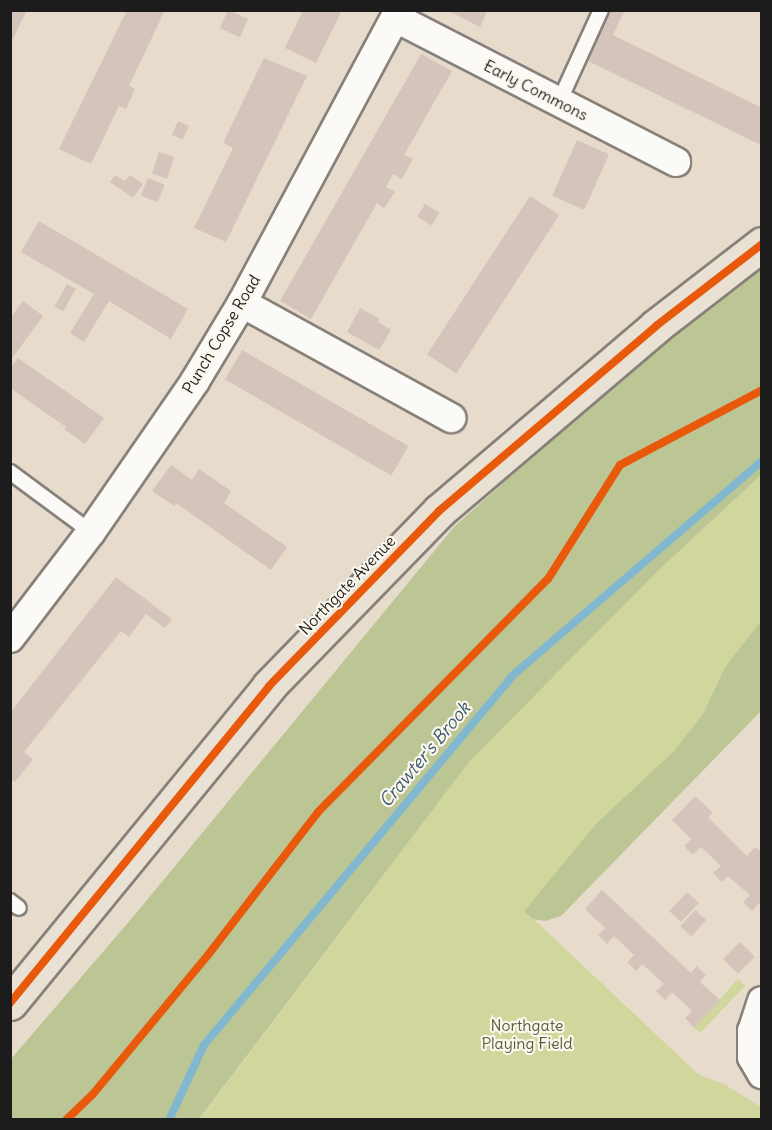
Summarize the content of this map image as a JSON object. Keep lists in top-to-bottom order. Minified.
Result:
{"streets":{"main road":["Northgate Avenue"],"street":["Early Commons","Punch Copse Road"]},"crossings":[["Early Commons","Punch Copse Road"]],"water":["Crawter's Brook"],"parks":["Northgate Playing Field"]}
